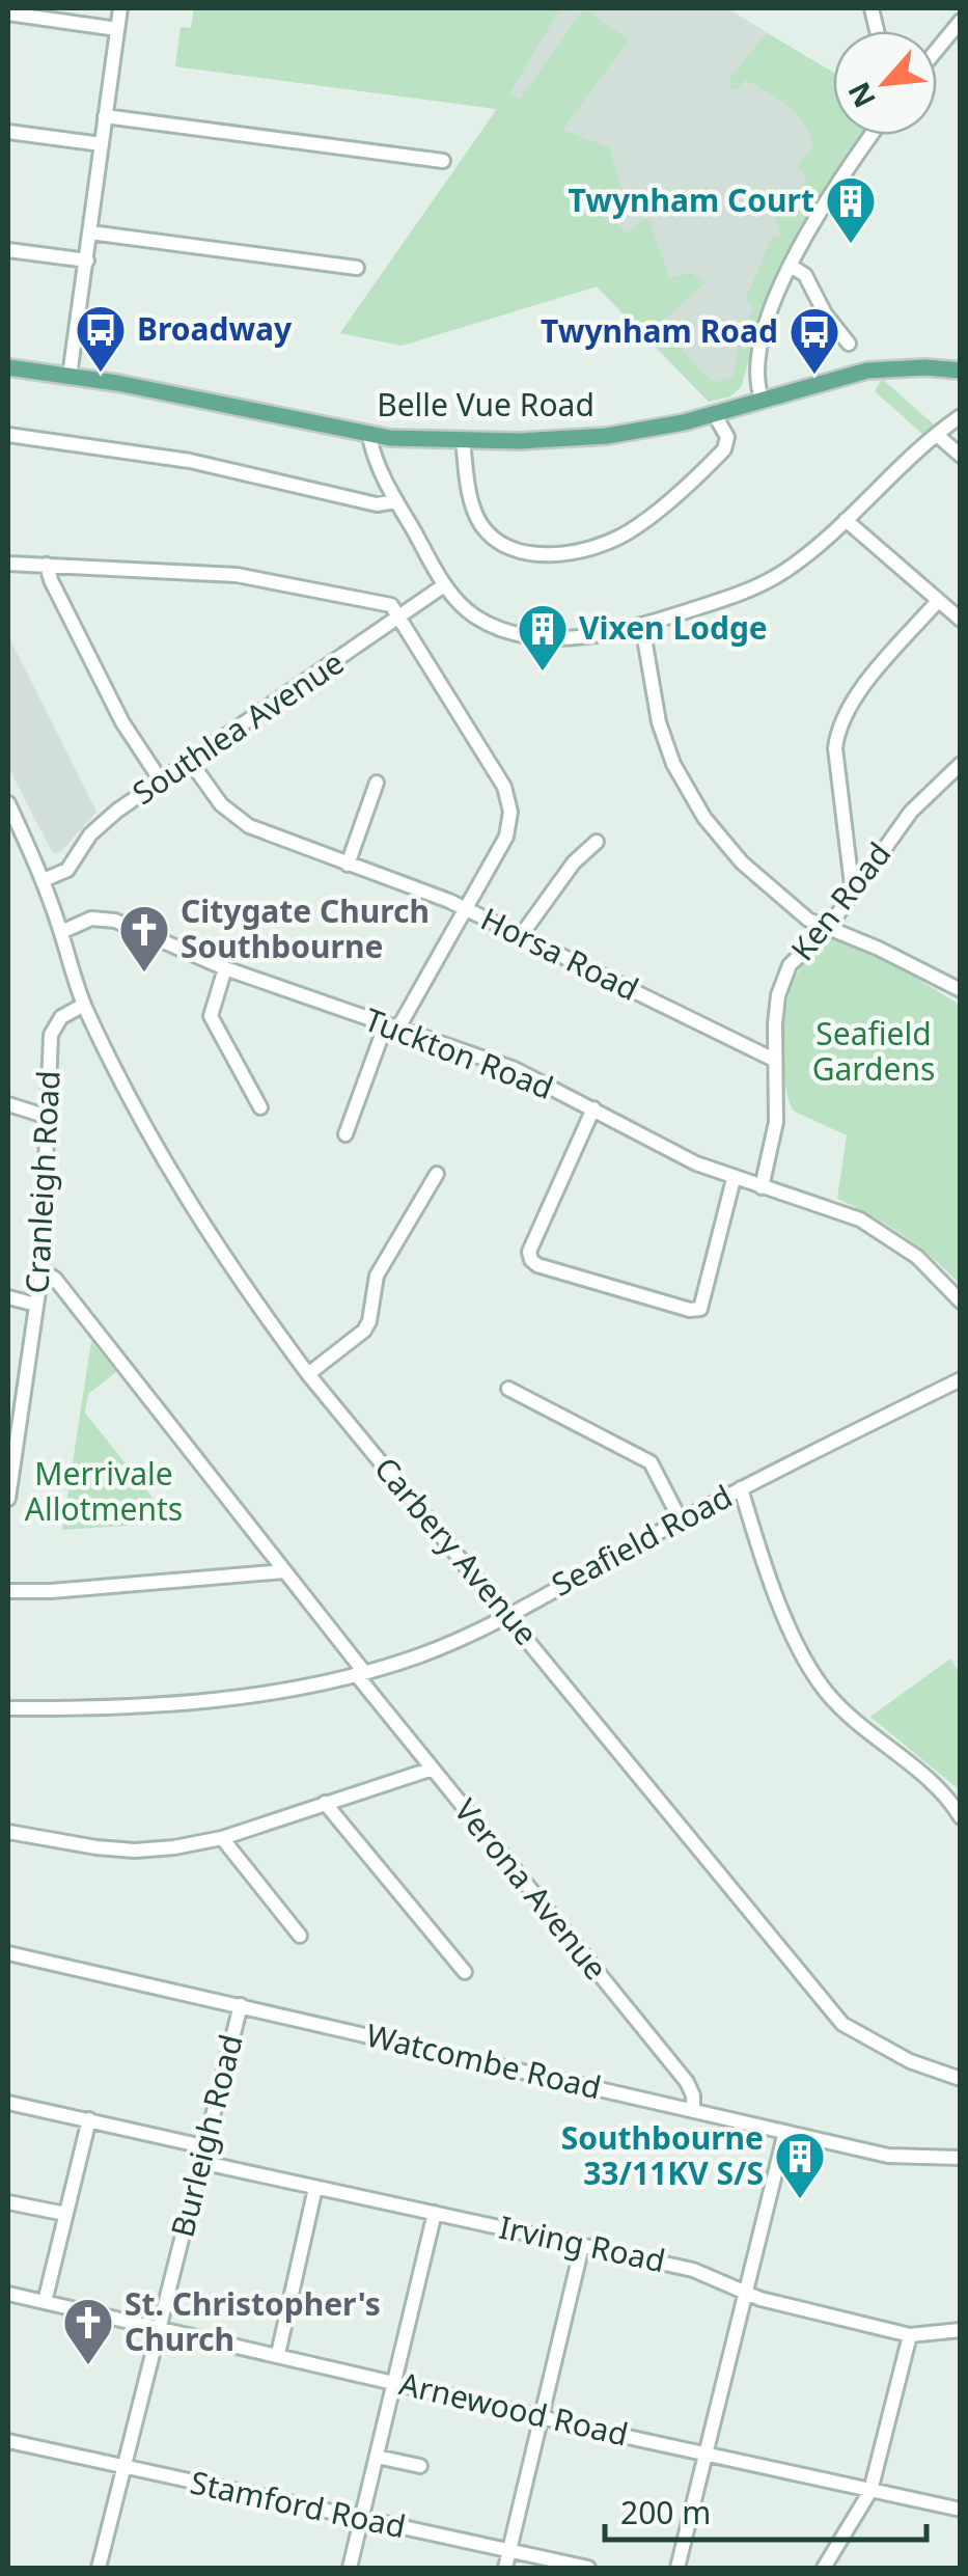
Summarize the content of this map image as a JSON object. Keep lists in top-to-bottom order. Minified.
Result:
{"streets":{"main road":["Belle Vue Road"],"street":["Southlea Avenue","Ken Road","Horsa Road","Tuckton Road","Cranleigh Road","Seafield Road","Carbery Avenue","Verona Avenue","Watcombe Road","Burleigh Road","Irving Road","Arnewood Road","Stamford Road"]},"crossings":[["Southlea Avenue","Horsa Road"],["Ken Road","Horsa Road"],["Ken Road","Tuckton Road"],["Tuckton Road","Carbery Avenue"],["Cranleigh Road","Carbery Avenue"],["Cranleigh Road","Verona Avenue"],["Seafield Road","Carbery Avenue"],["Seafield Road","Verona Avenue"],["Verona Avenue","Watcombe Road"],["Watcombe Road","Burleigh Road"],["Burleigh Road","Irving Road"],["Burleigh Road","Arnewood Road"],["Burleigh Road","Stamford Road"]],"parks":["Seafield Gardens","Merrivale Allotments"],"places":{"building":["Twynham Court","Vixen Lodge","Southbourne 33/11KV S/S"],"bus stop":["Broadway","Twynham Road"],"church":["Citygate Church Southbourne","St. Christopher's Church"]},"scale_bar":"200 m","north":"bottom left"}
